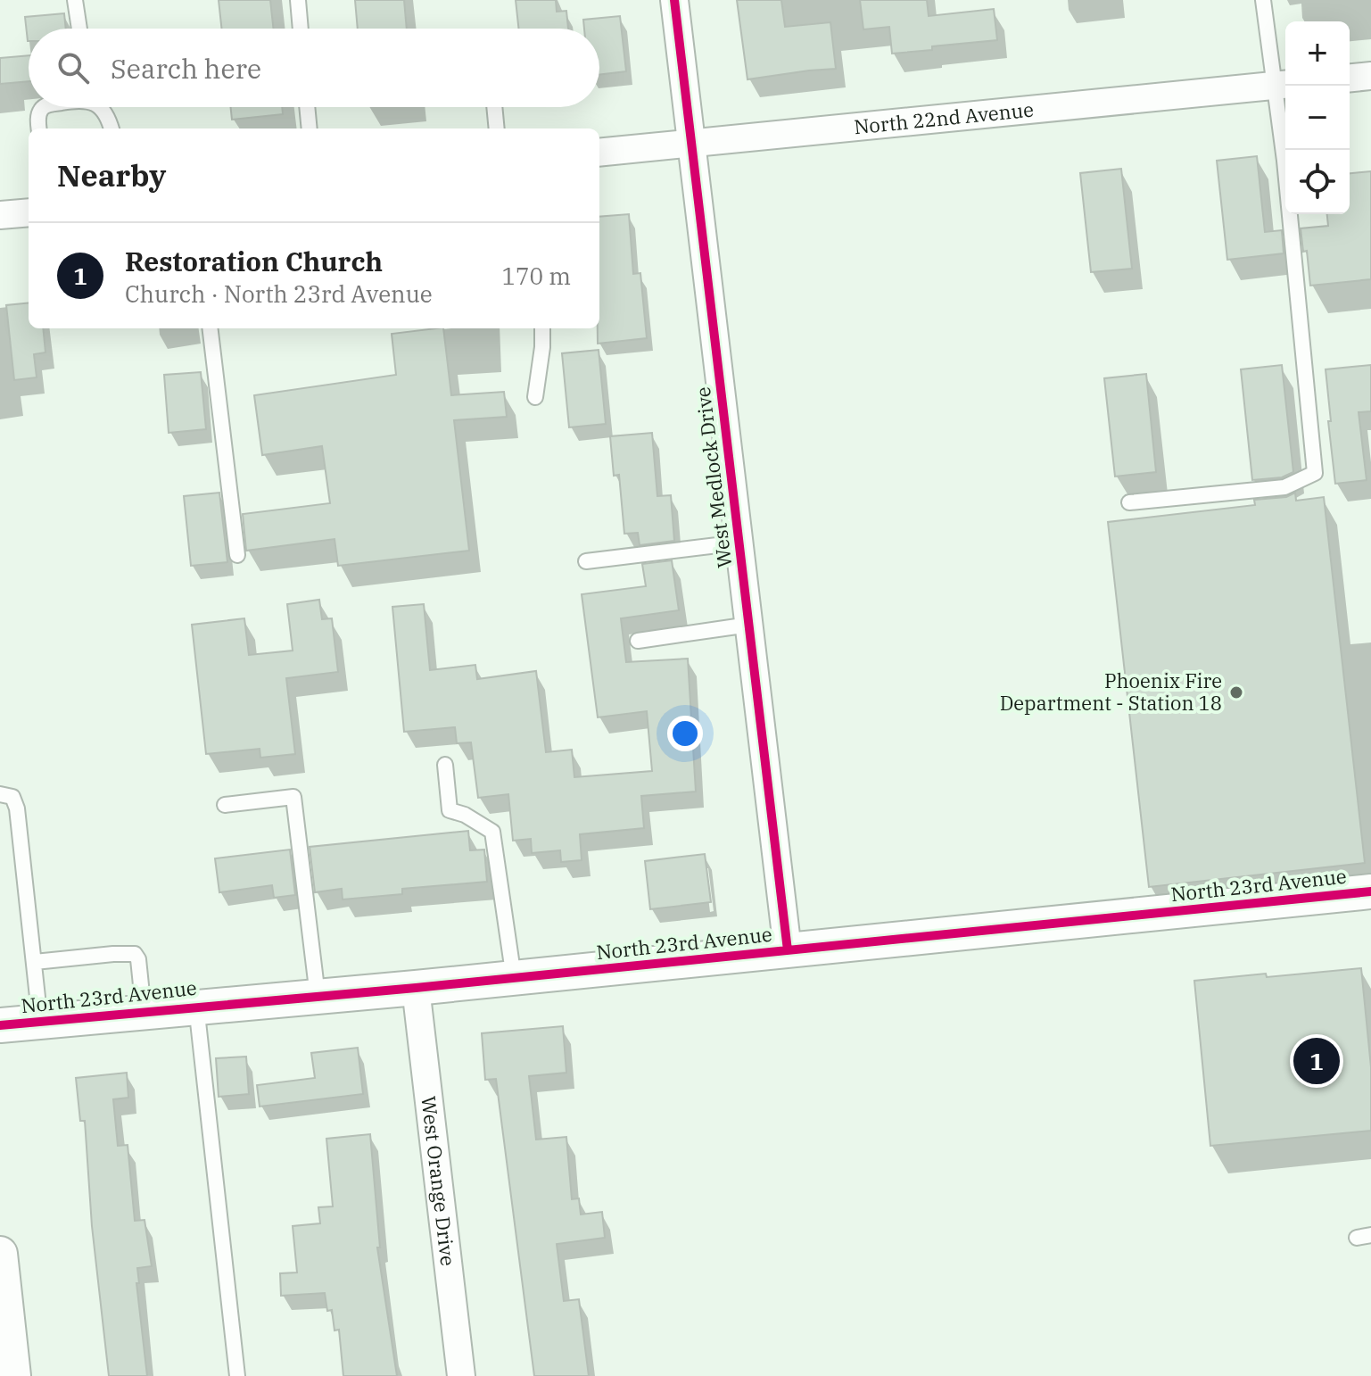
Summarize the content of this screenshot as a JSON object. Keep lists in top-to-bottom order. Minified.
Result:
{"streets":{"street":["North 22nd Avenue","West Medlock Drive","North 23rd Avenue","West Orange Drive"]},"crossings":[["North 22nd Avenue","West Medlock Drive"],["West Medlock Drive","North 23rd Avenue"],["North 23rd Avenue","West Orange Drive"]],"places":["Phoenix Fire Department - Station 18"],"page":{"map_buttons":["+","−"],"search":"Search here","heading":"Nearby","list":[{"mark":"1","name":"Restoration Church","note":"Church · North 23rd Avenue","value":"170 m"}],"pins":"1"}}
